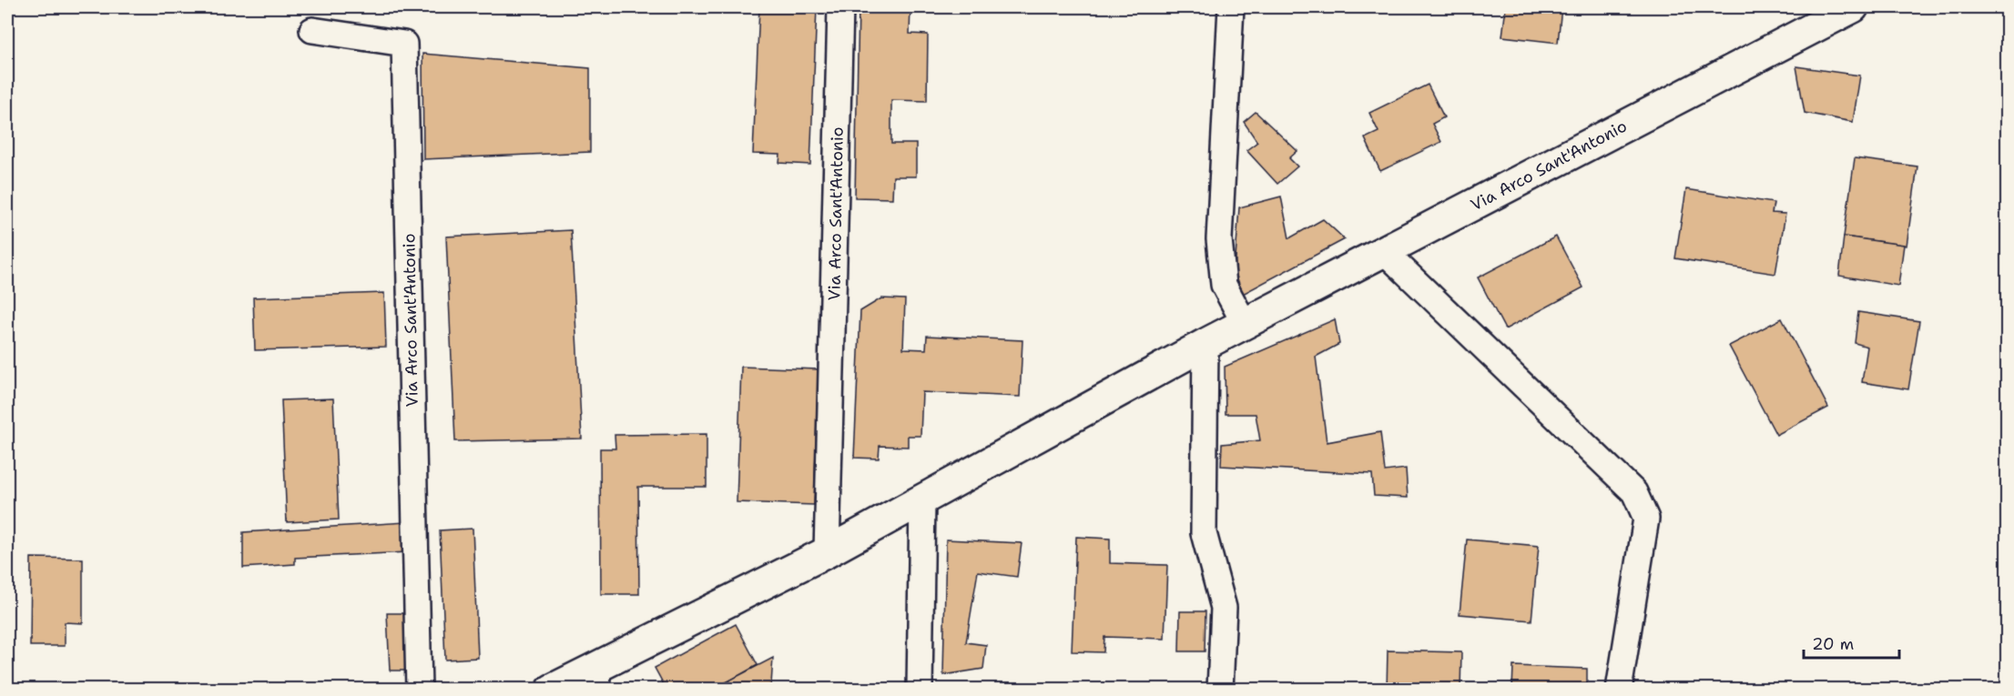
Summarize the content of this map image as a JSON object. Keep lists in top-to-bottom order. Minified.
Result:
{"streets":{"street":["Via Arco Sant'Antonio"]},"scale_bar":"20 m"}
